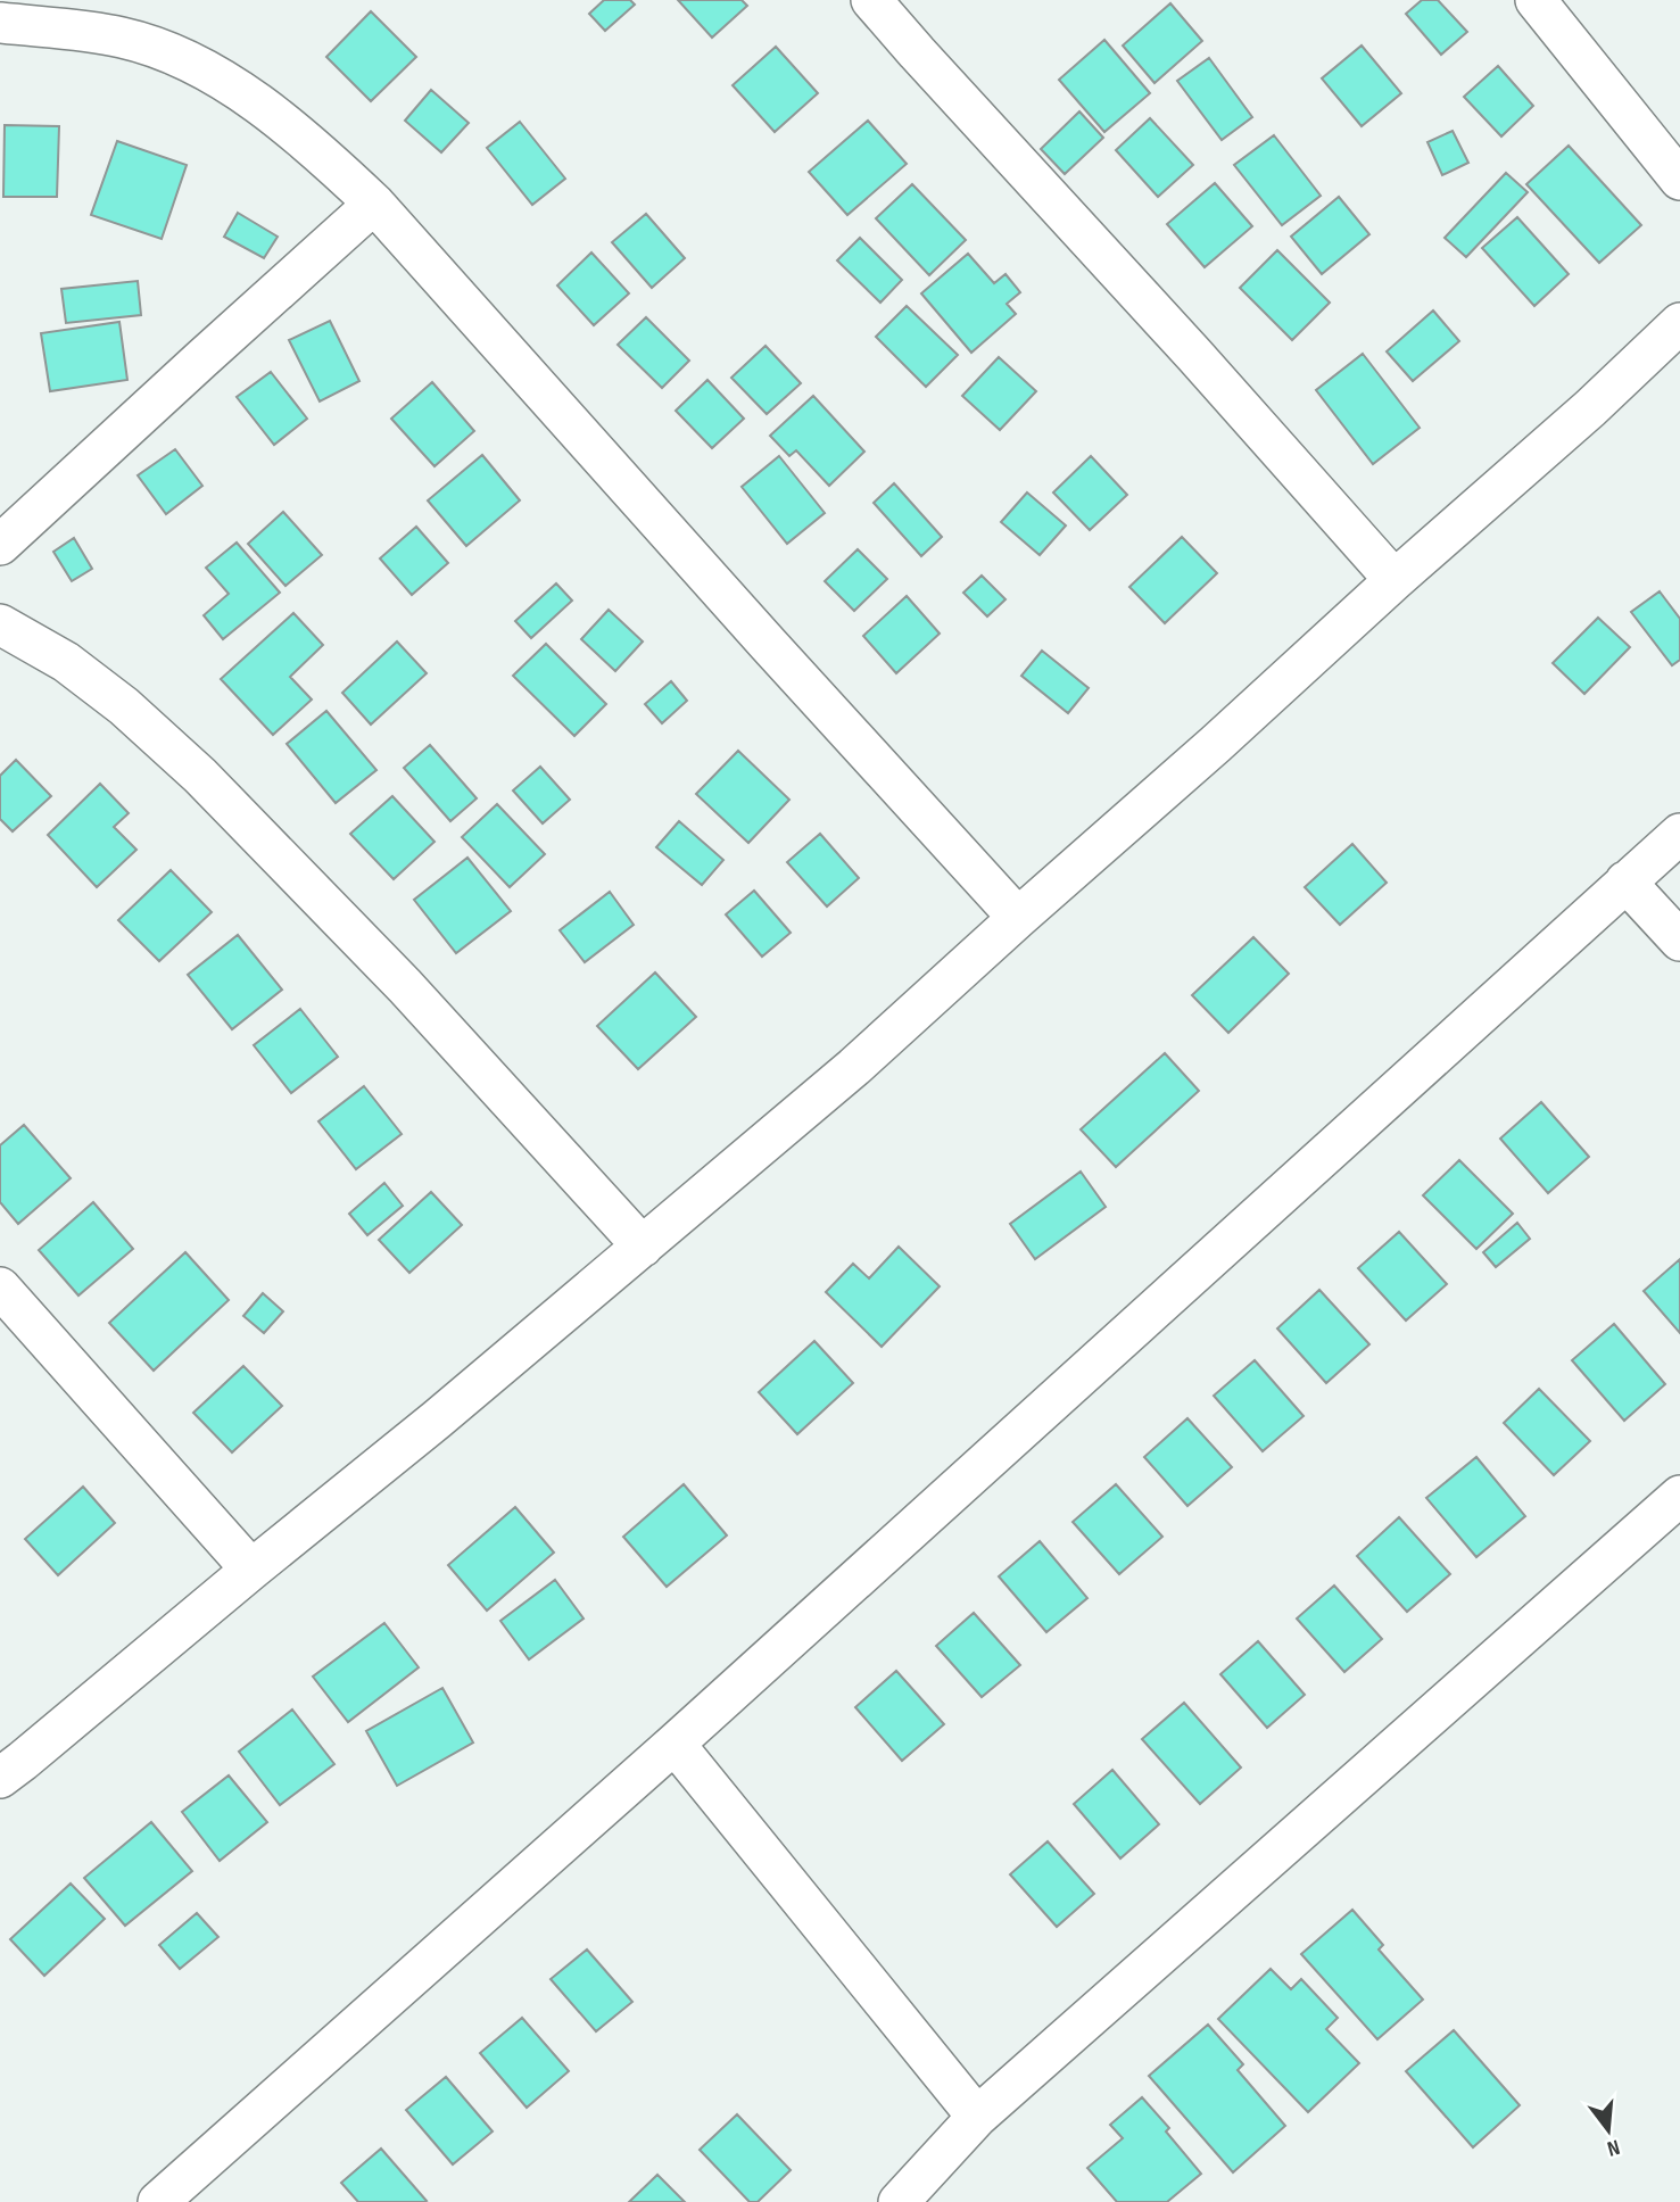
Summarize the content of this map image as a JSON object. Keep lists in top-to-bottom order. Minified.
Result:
{"north":"bottom"}
